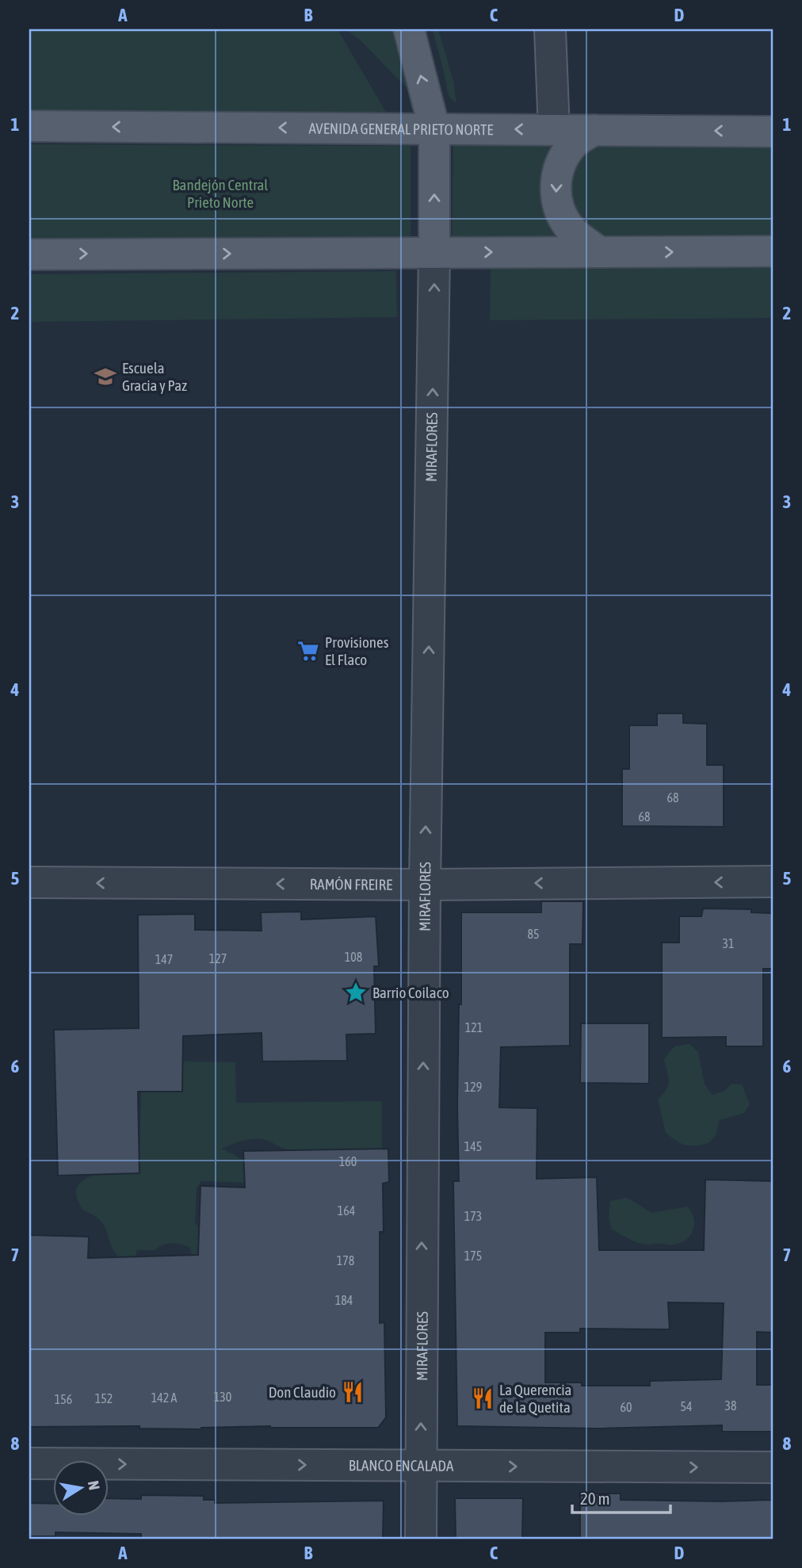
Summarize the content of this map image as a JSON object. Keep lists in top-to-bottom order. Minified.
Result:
{"streets":{"main road":["AVENIDA GENERAL PRIETO NORTE"],"street":["MIRAFLORES","RAMÓN FREIRE","BLANCO ENCALADA"]},"crossings":[["MIRAFLORES","RAMÓN FREIRE"],["MIRAFLORES","BLANCO ENCALADA"]],"one_way":["MIRAFLORES","RAMÓN FREIRE","BLANCO ENCALADA"],"parks":["Bandejón Central Prieto Norte"],"places":{"school or university":["Escuela Gracia y Paz"],"supermarket":["Provisiones El Flaco"],"place":["Barrio Coilaco"],"restaurant":["Don Claudio","La Querencia de la Quetita"]},"house_numbers":["68","68","85","31","108","127","147","121","129","145","160","164","173","175","178","184","130","142 A","152","156","38","54","60"],"scale_bar":"20 m","north":"right","grid":{"columns":["A","B","C","D"],"rows":["1","2","3","4","5","6","7","8"]}}
